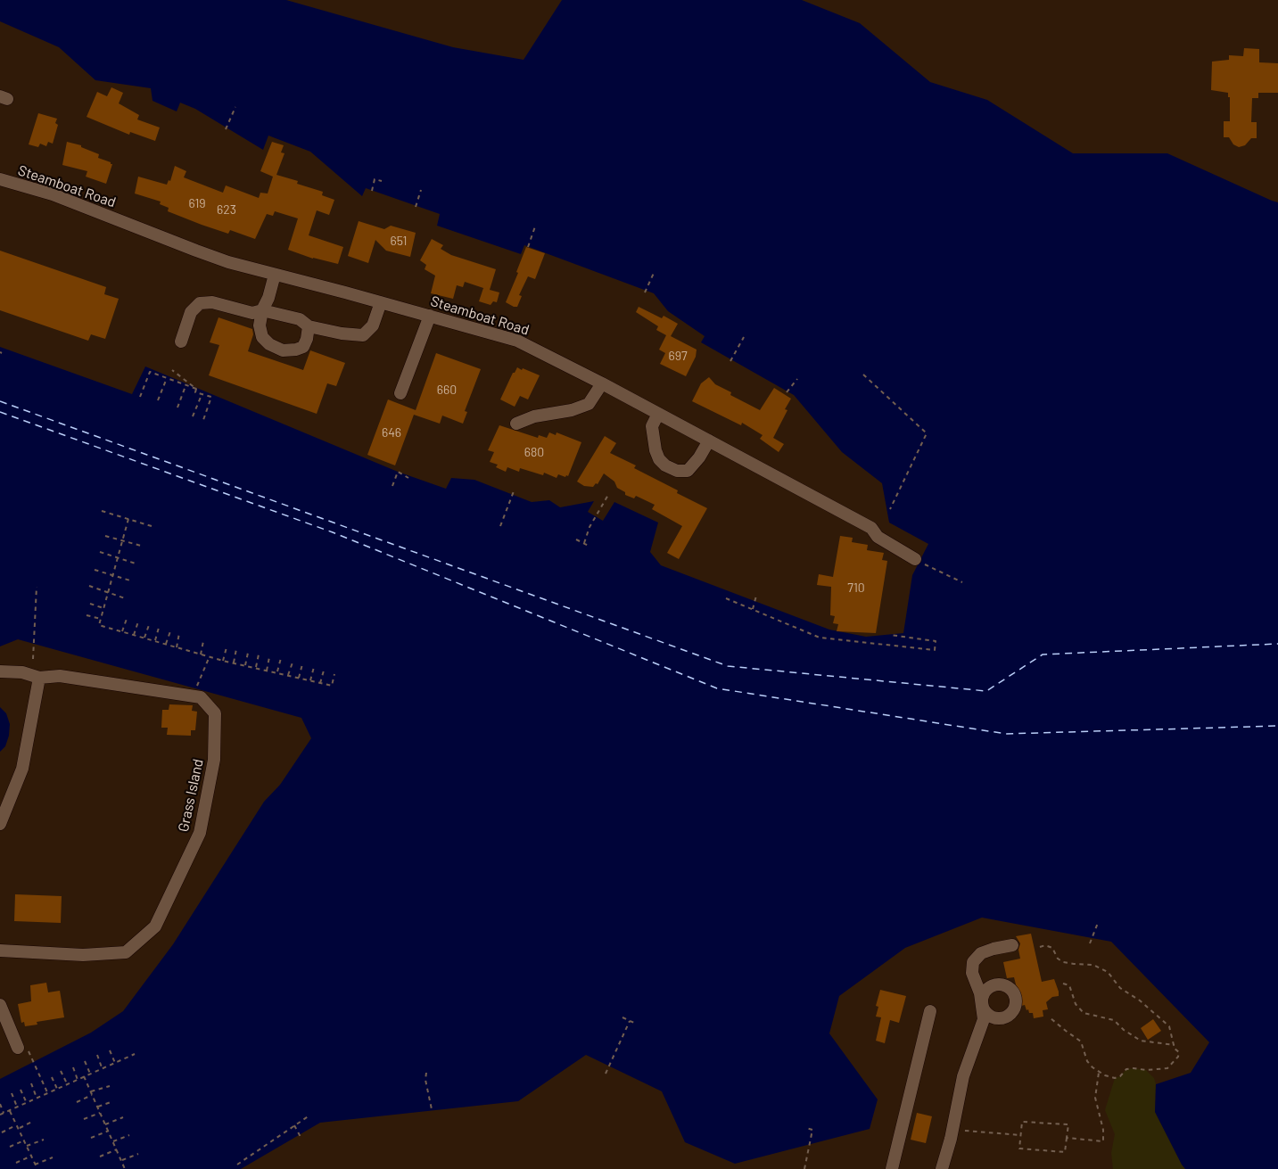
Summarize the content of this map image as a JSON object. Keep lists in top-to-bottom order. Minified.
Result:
{"streets":{"street":["Steamboat Road","Grass Island"]},"house_numbers":["619","623","651","697","660","646","680","710"]}
